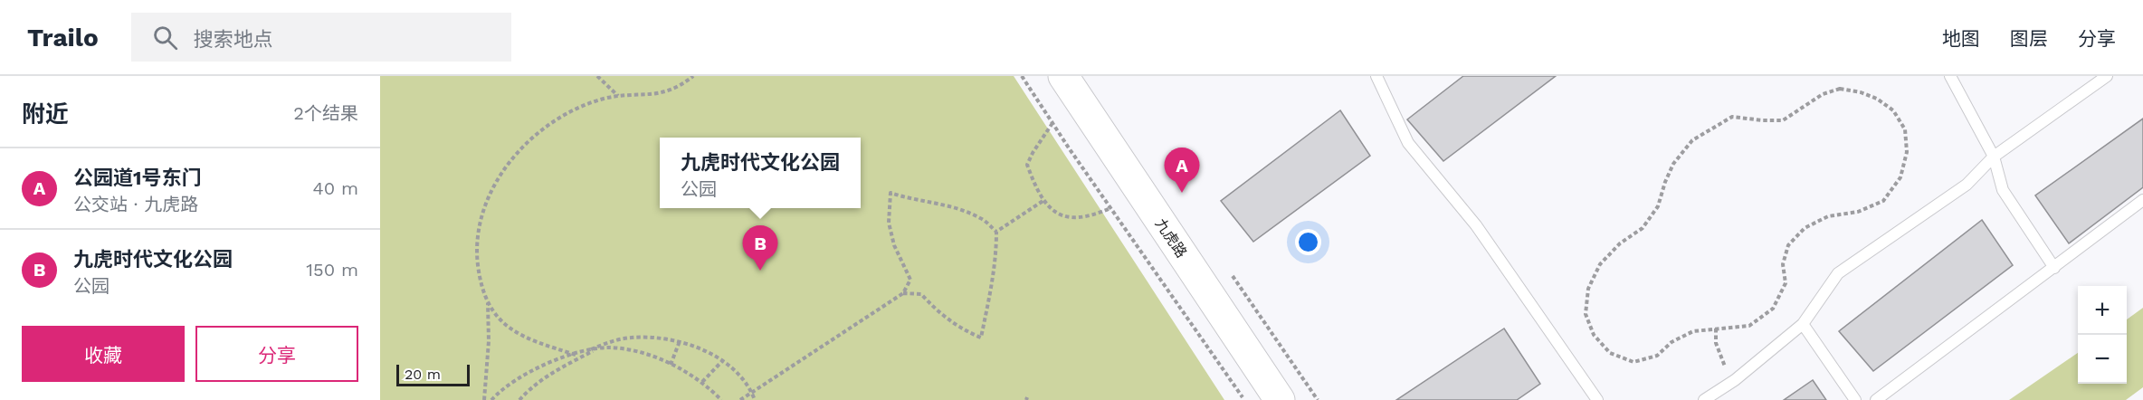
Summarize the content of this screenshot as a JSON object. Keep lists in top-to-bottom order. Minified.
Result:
{"streets":{"street":["九虎路"]},"scale_bar":"20 m","page":{"header":"Trailo","search":"搜索地点","nav":["地图","图层","分享"],"heading":["附近","2个结果"],"popup":["九虎时代文化公园","公园"],"list":[{"mark":"A","name":"公园道1号东门","note":"公交站 · 九虎路","value":"40 m"},{"mark":"B","name":"九虎时代文化公园","note":"公园","value":"150 m"}],"pins":["A","B"],"map_buttons":["+","−"],"buttons":["收藏","分享"],"scale":"20 m"}}
